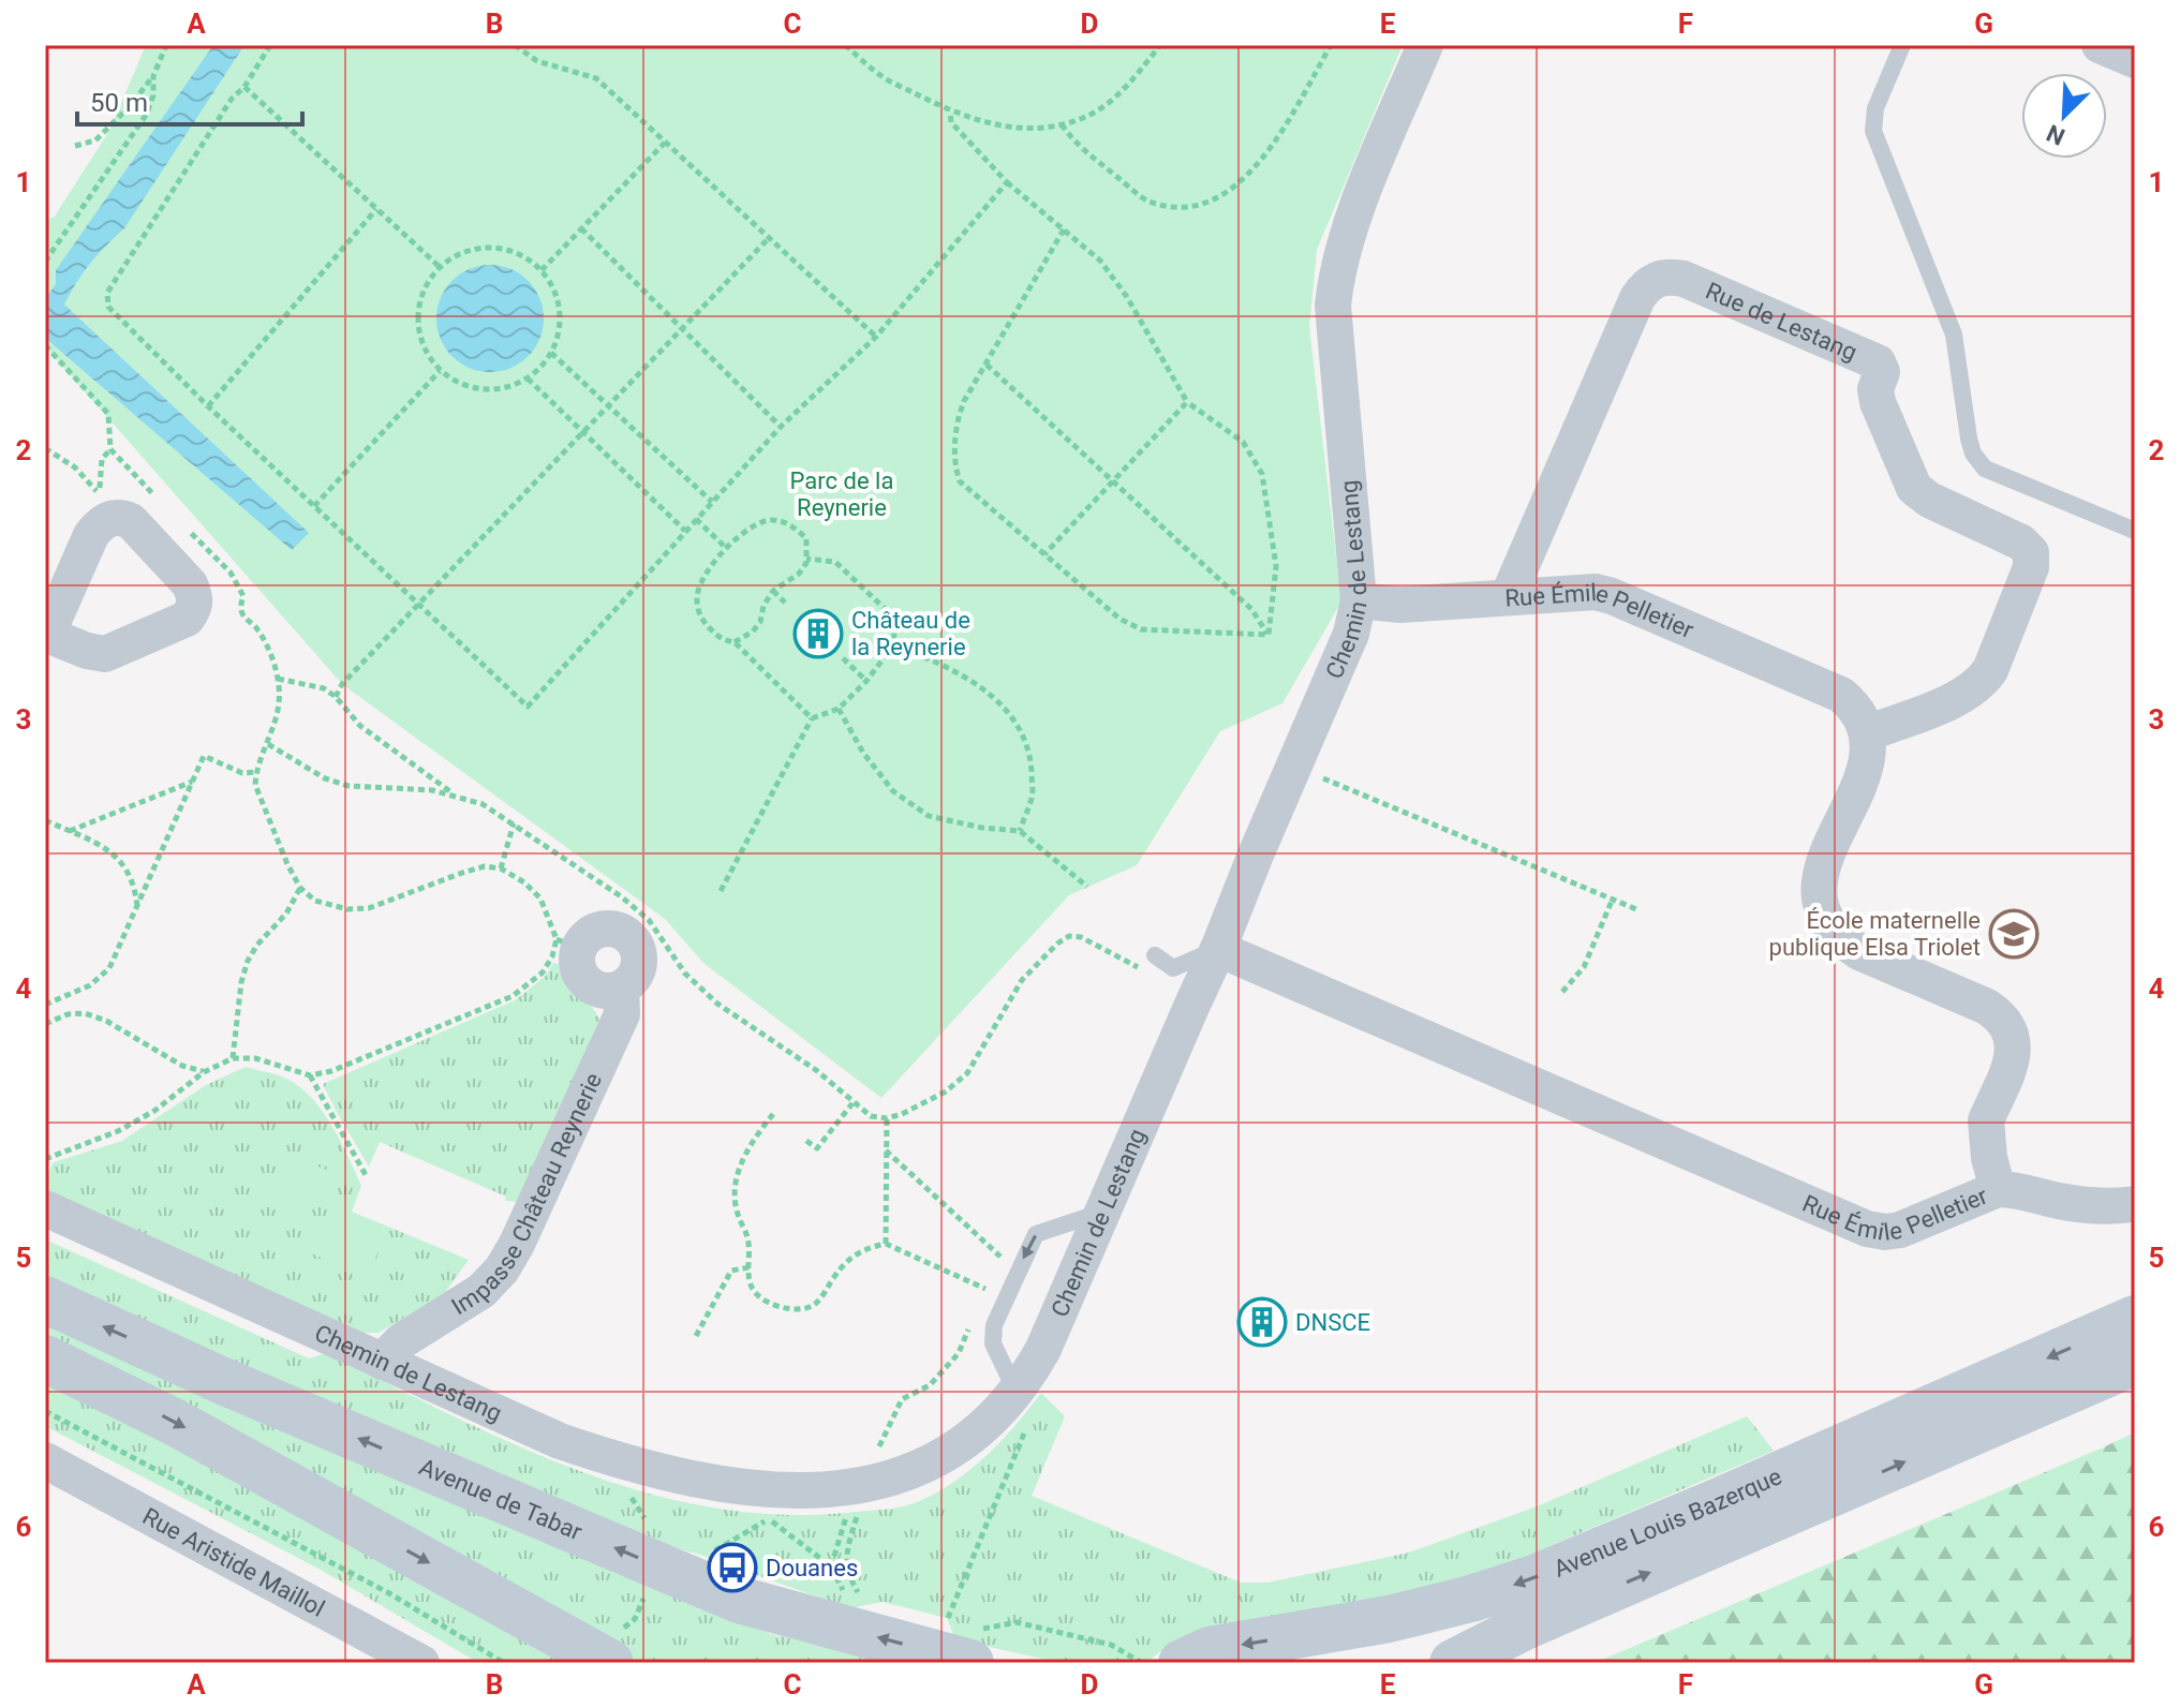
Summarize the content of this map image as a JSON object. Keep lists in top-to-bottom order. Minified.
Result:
{"streets":{"main road":["Avenue de Tabar","Avenue Louis Bazerque"],"street":["Rue de Lestang","Chemin de Lestang","Rue Émile Pelletier","Impasse Château Reynerie","Rue Aristide Maillol"]},"crossings":[["Rue de Lestang","Rue Émile Pelletier"],["Chemin de Lestang","Rue Émile Pelletier"],["Chemin de Lestang","Impasse Château Reynerie"]],"parks":["Parc de la Reynerie"],"places":{"building":["Château de la Reynerie","DNSCE"],"school or university":["École maternelle publique Elsa Triolet"],"bus stop":["Douanes"]},"scale_bar":"50 m","north":"bottom left","grid":{"columns":["A","B","C","D","E","F","G"],"rows":["1","2","3","4","5","6"]}}
